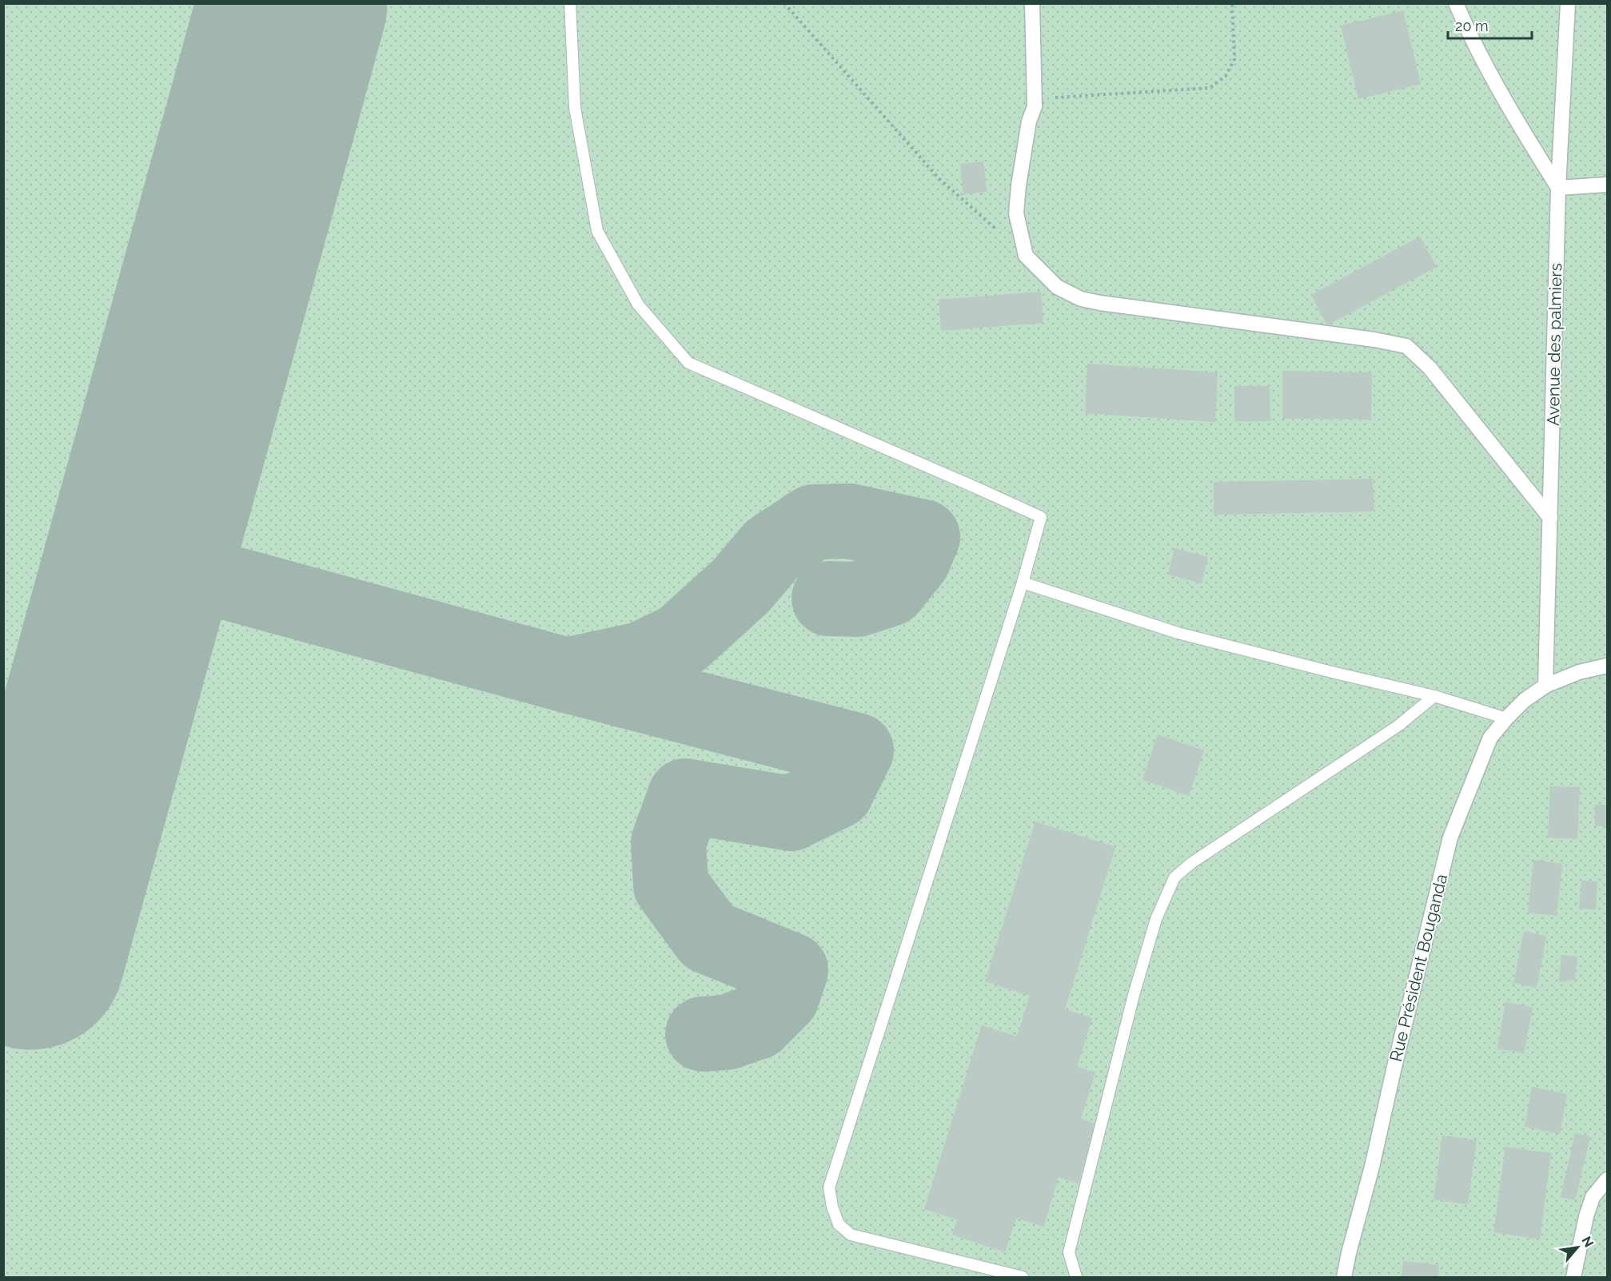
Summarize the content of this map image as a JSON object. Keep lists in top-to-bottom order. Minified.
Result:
{"streets":{"street":["Avenue des palmiers","Rue Président Bouganda"]},"crossings":[["Avenue des palmiers","Rue Président Bouganda"]],"scale_bar":"20 m","north":"top right"}
